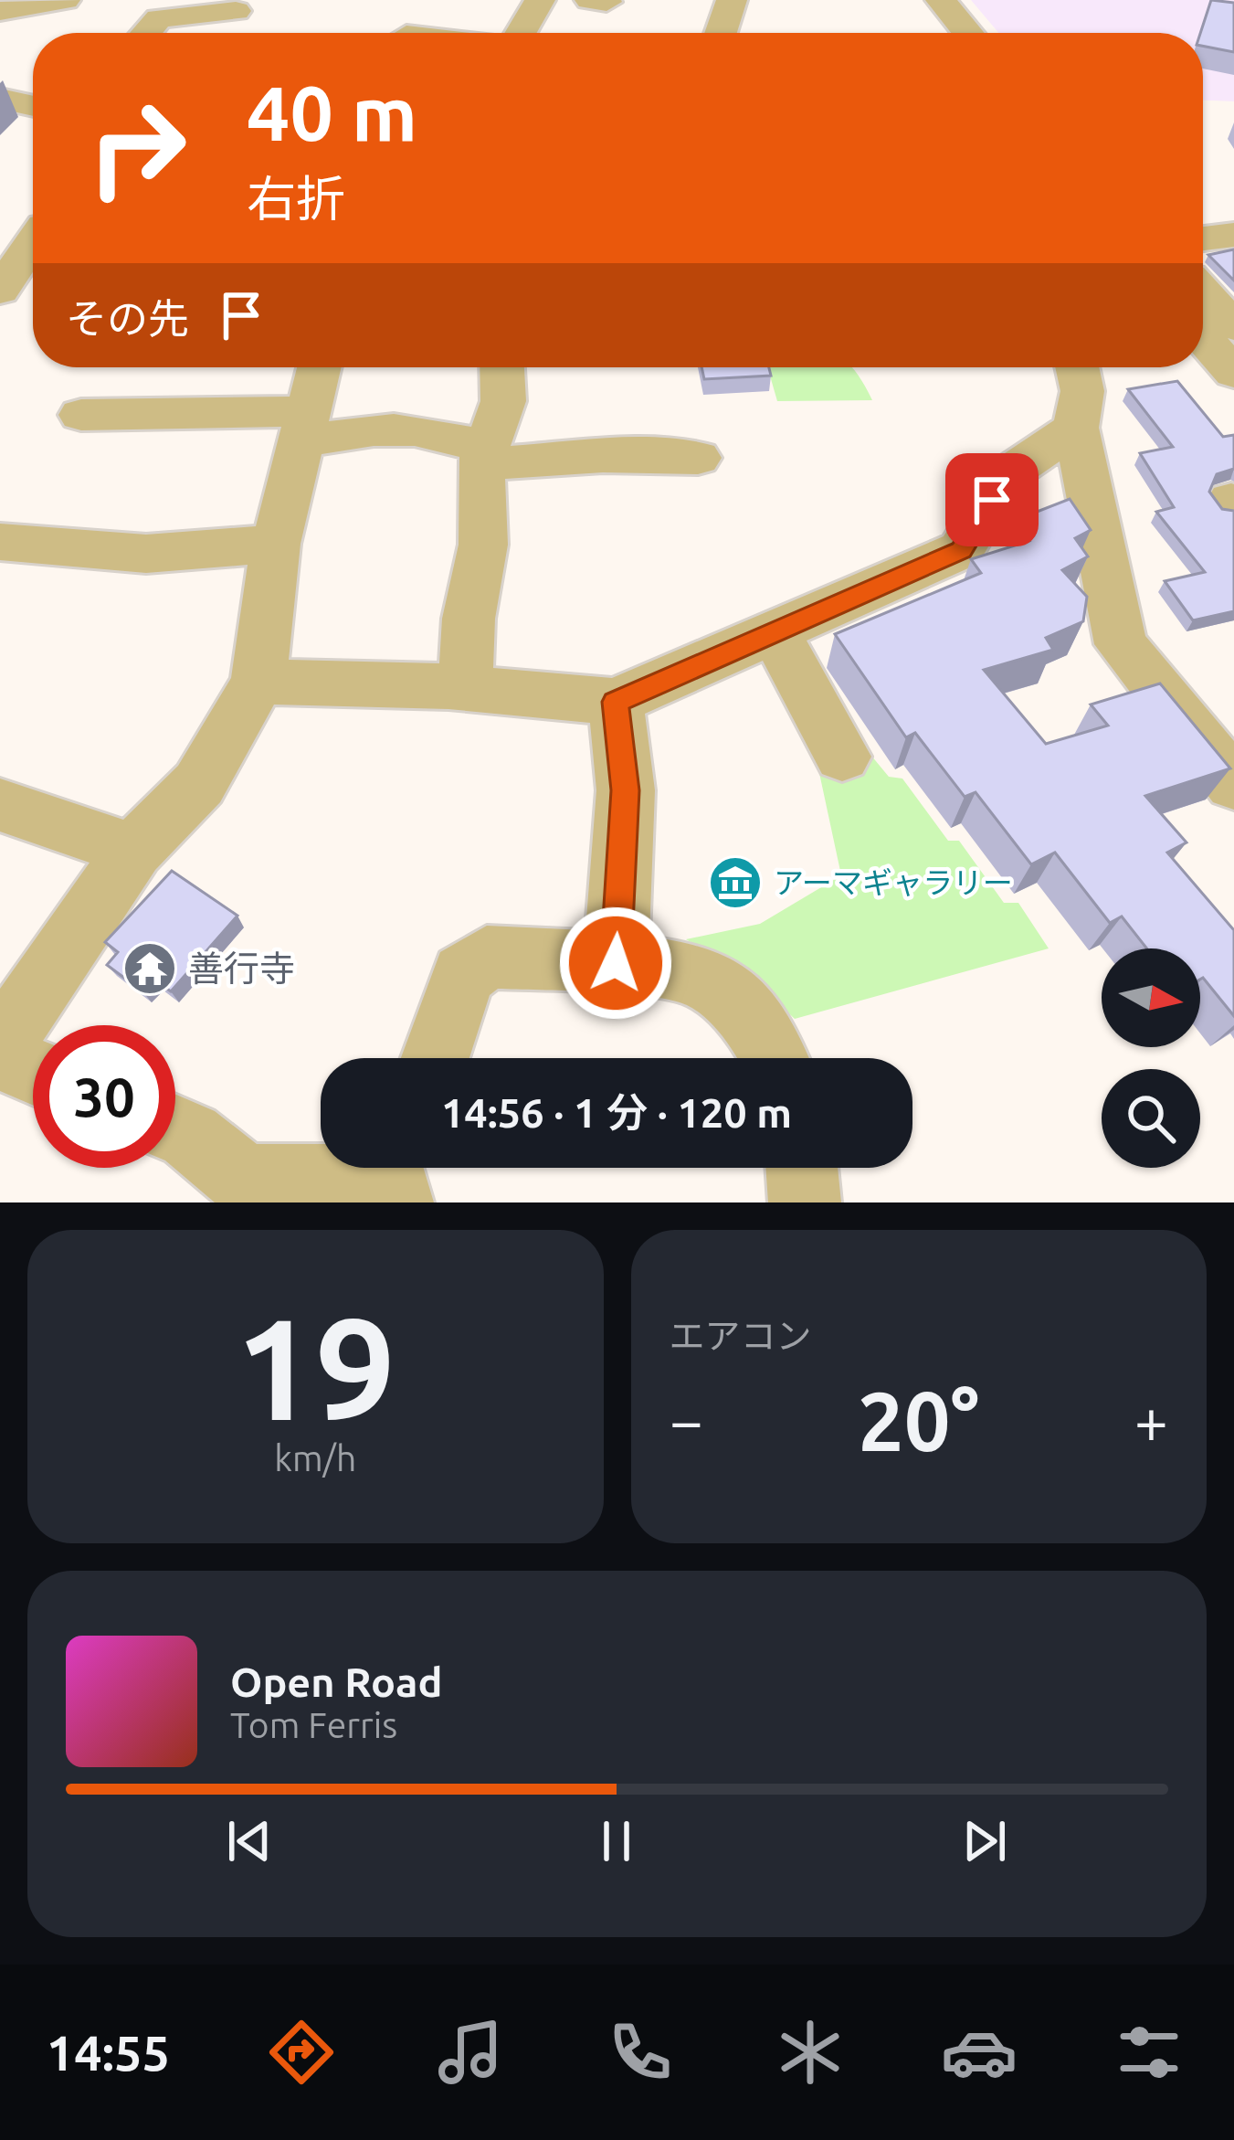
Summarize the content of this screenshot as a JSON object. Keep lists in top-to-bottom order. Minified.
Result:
{"places":{"museum":["アーマギャラリー"],"temple":["善行寺"]},"north":"right","page":{"turn":["40 m","右折"],"then":"その先","limit":"30","trip":"14:56 · 1 分 · 120 m","tile":[["19","km/h"],"エアコン"],"heat":["−","20°","+"],"song":["Open Road","Tom Ferris"],"tabs":"14:55"}}
